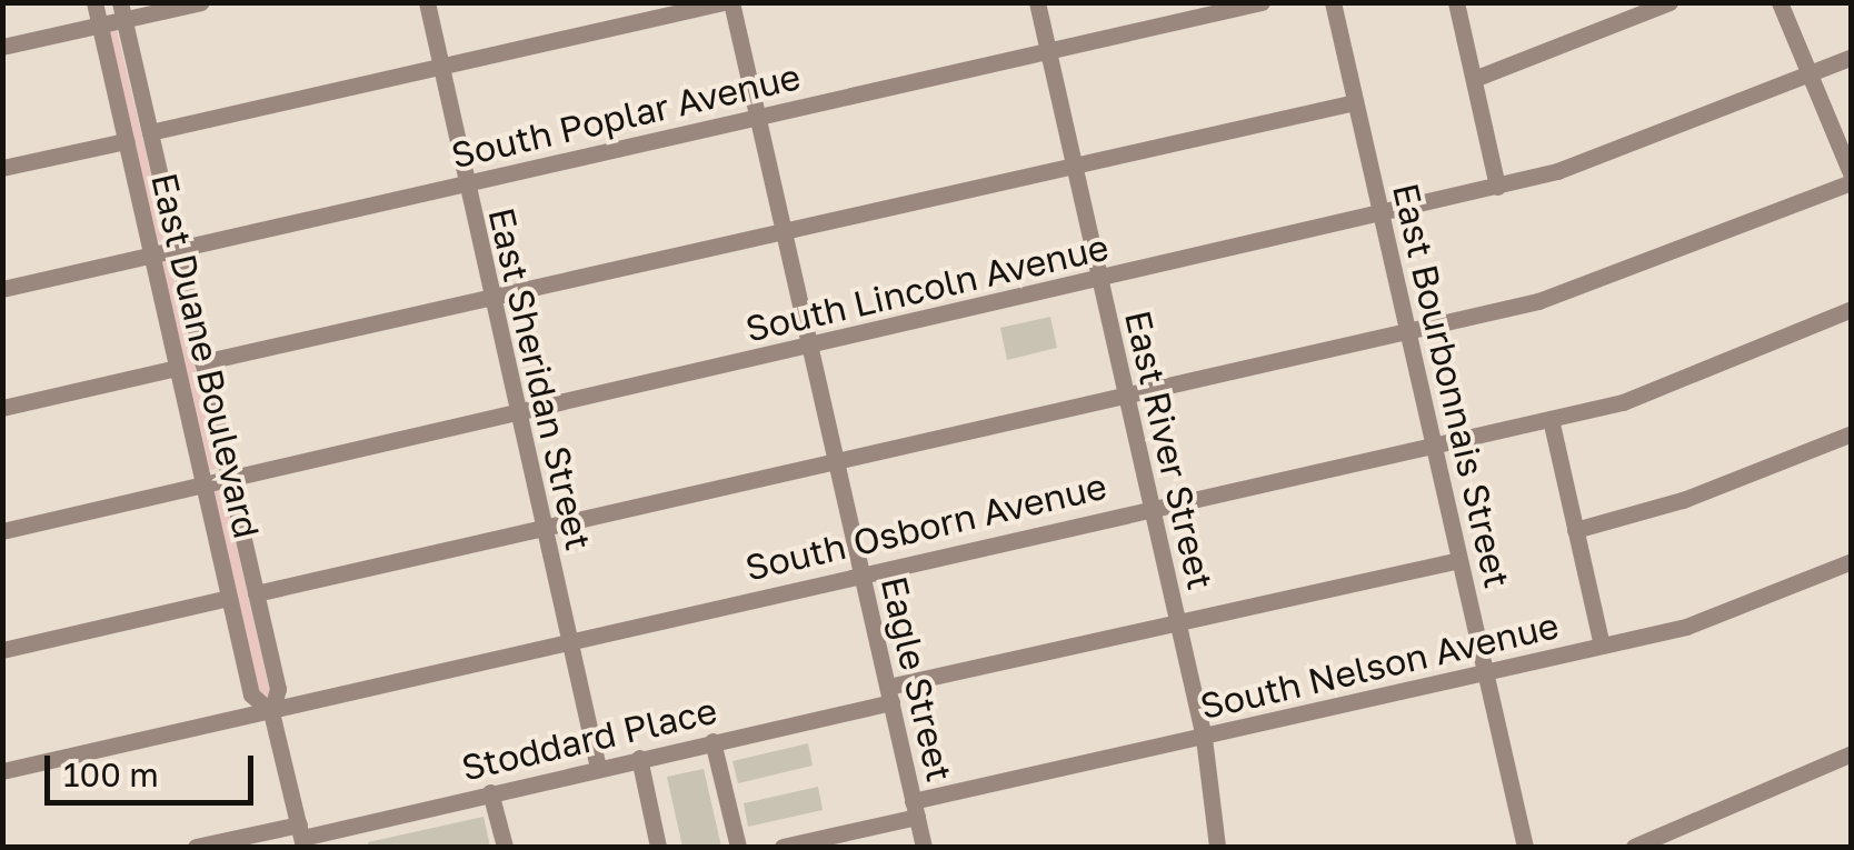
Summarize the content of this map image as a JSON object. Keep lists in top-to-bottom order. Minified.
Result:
{"streets":{"street":["South Poplar Avenue","South Lincoln Avenue","East Duane Boulevard","East Sheridan Street","East Bourbonnais Street","East River Street","South Osborn Avenue","South Nelson Avenue","Eagle Street","Stoddard Place"]},"crossings":[["South Poplar Avenue","East Duane Boulevard"],["South Poplar Avenue","East Sheridan Street"],["South Poplar Avenue","East River Street"],["South Poplar Avenue","Eagle Street"],["South Lincoln Avenue","East Duane Boulevard"],["South Lincoln Avenue","East Sheridan Street"],["South Lincoln Avenue","East Bourbonnais Street"],["South Lincoln Avenue","East River Street"],["South Lincoln Avenue","Eagle Street"],["East Duane Boulevard","South Osborn Avenue"],["East Duane Boulevard","Stoddard Place"],["East Sheridan Street","South Osborn Avenue"],["East Sheridan Street","Stoddard Place"],["East Bourbonnais Street","South Osborn Avenue"],["East Bourbonnais Street","South Nelson Avenue"],["East Bourbonnais Street","Stoddard Place"],["East River Street","South Osborn Avenue"],["East River Street","South Nelson Avenue"],["East River Street","Stoddard Place"],["South Osborn Avenue","Eagle Street"],["South Nelson Avenue","Eagle Street"],["Eagle Street","Stoddard Place"]],"scale_bar":"100 m"}
